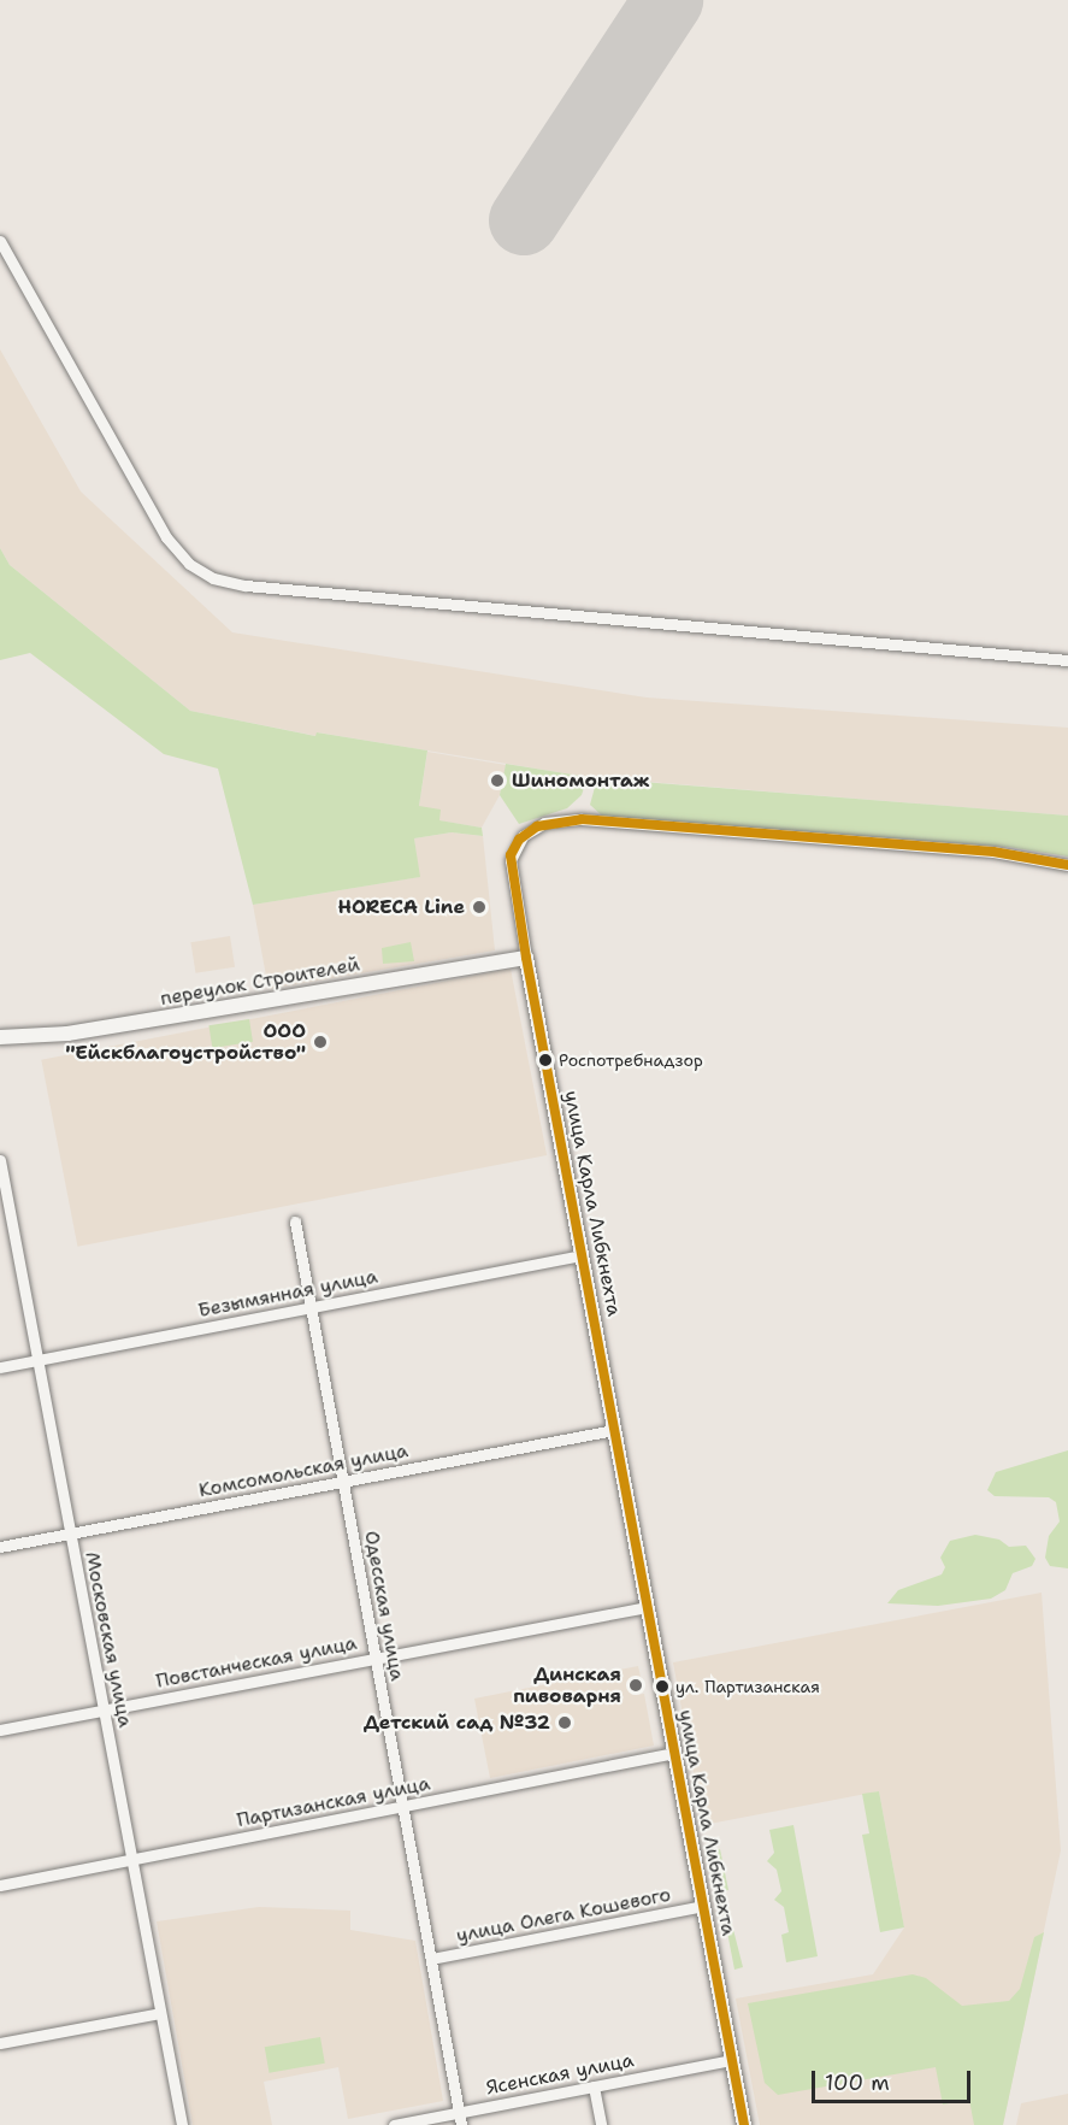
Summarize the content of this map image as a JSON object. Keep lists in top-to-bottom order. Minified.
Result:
{"streets":{"street":["переулок Строителей","улица Карла Либкнехта","Безымянная улица","Комсомольская улица","Одесская улица","Московская улица","Повстанческая улица","Партизанская улица","улица Олега Кошевого","Ясенская улица"]},"crossings":[["переулок Строителей","улица Карла Либкнехта"],["улица Карла Либкнехта","Безымянная улица"],["улица Карла Либкнехта","Комсомольская улица"],["улица Карла Либкнехта","Повстанческая улица"],["улица Карла Либкнехта","Партизанская улица"],["улица Карла Либкнехта","улица Олега Кошевого"],["улица Карла Либкнехта","Ясенская улица"],["Безымянная улица","Одесская улица"],["Безымянная улица","Московская улица"],["Комсомольская улица","Одесская улица"],["Комсомольская улица","Московская улица"],["Одесская улица","Повстанческая улица"],["Одесская улица","Партизанская улица"],["Одесская улица","улица Олега Кошевого"],["Одесская улица","Ясенская улица"],["Московская улица","Повстанческая улица"],["Московская улица","Партизанская улица"]],"places":["Шиномонтаж","HORECA Line","ООО \"Ейскблагоустройство\"","Роспотребнадзор","Динская пивоварня","ул. Партизанская","Детский сад №32"],"scale_bar":"100 m"}
